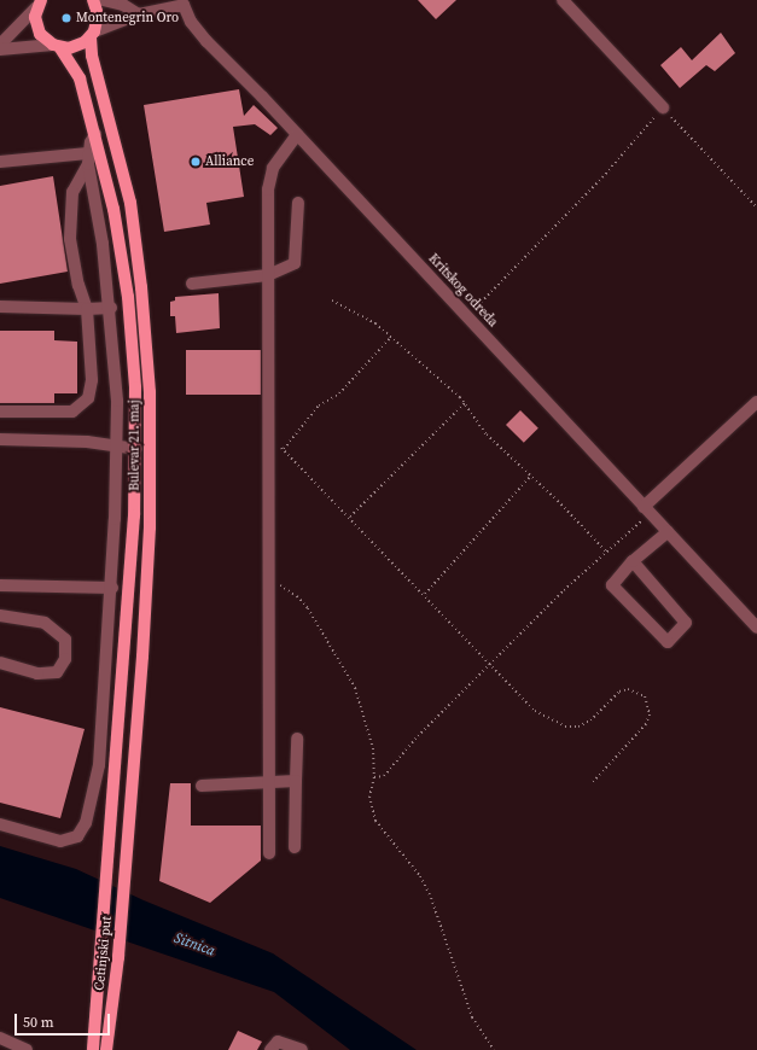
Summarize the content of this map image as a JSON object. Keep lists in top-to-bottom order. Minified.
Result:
{"streets":{"main road":["Bulevar 21. maj","Cetinjski put"],"street":["Kritskog odreda"]},"crossings":[["Kritskog odreda","Bulevar 21. maj"],["Bulevar 21. maj","Cetinjski put"]],"water":["Sitnica"],"places":["Montenegrin Oro","Alliance"],"scale_bar":"50 m"}
